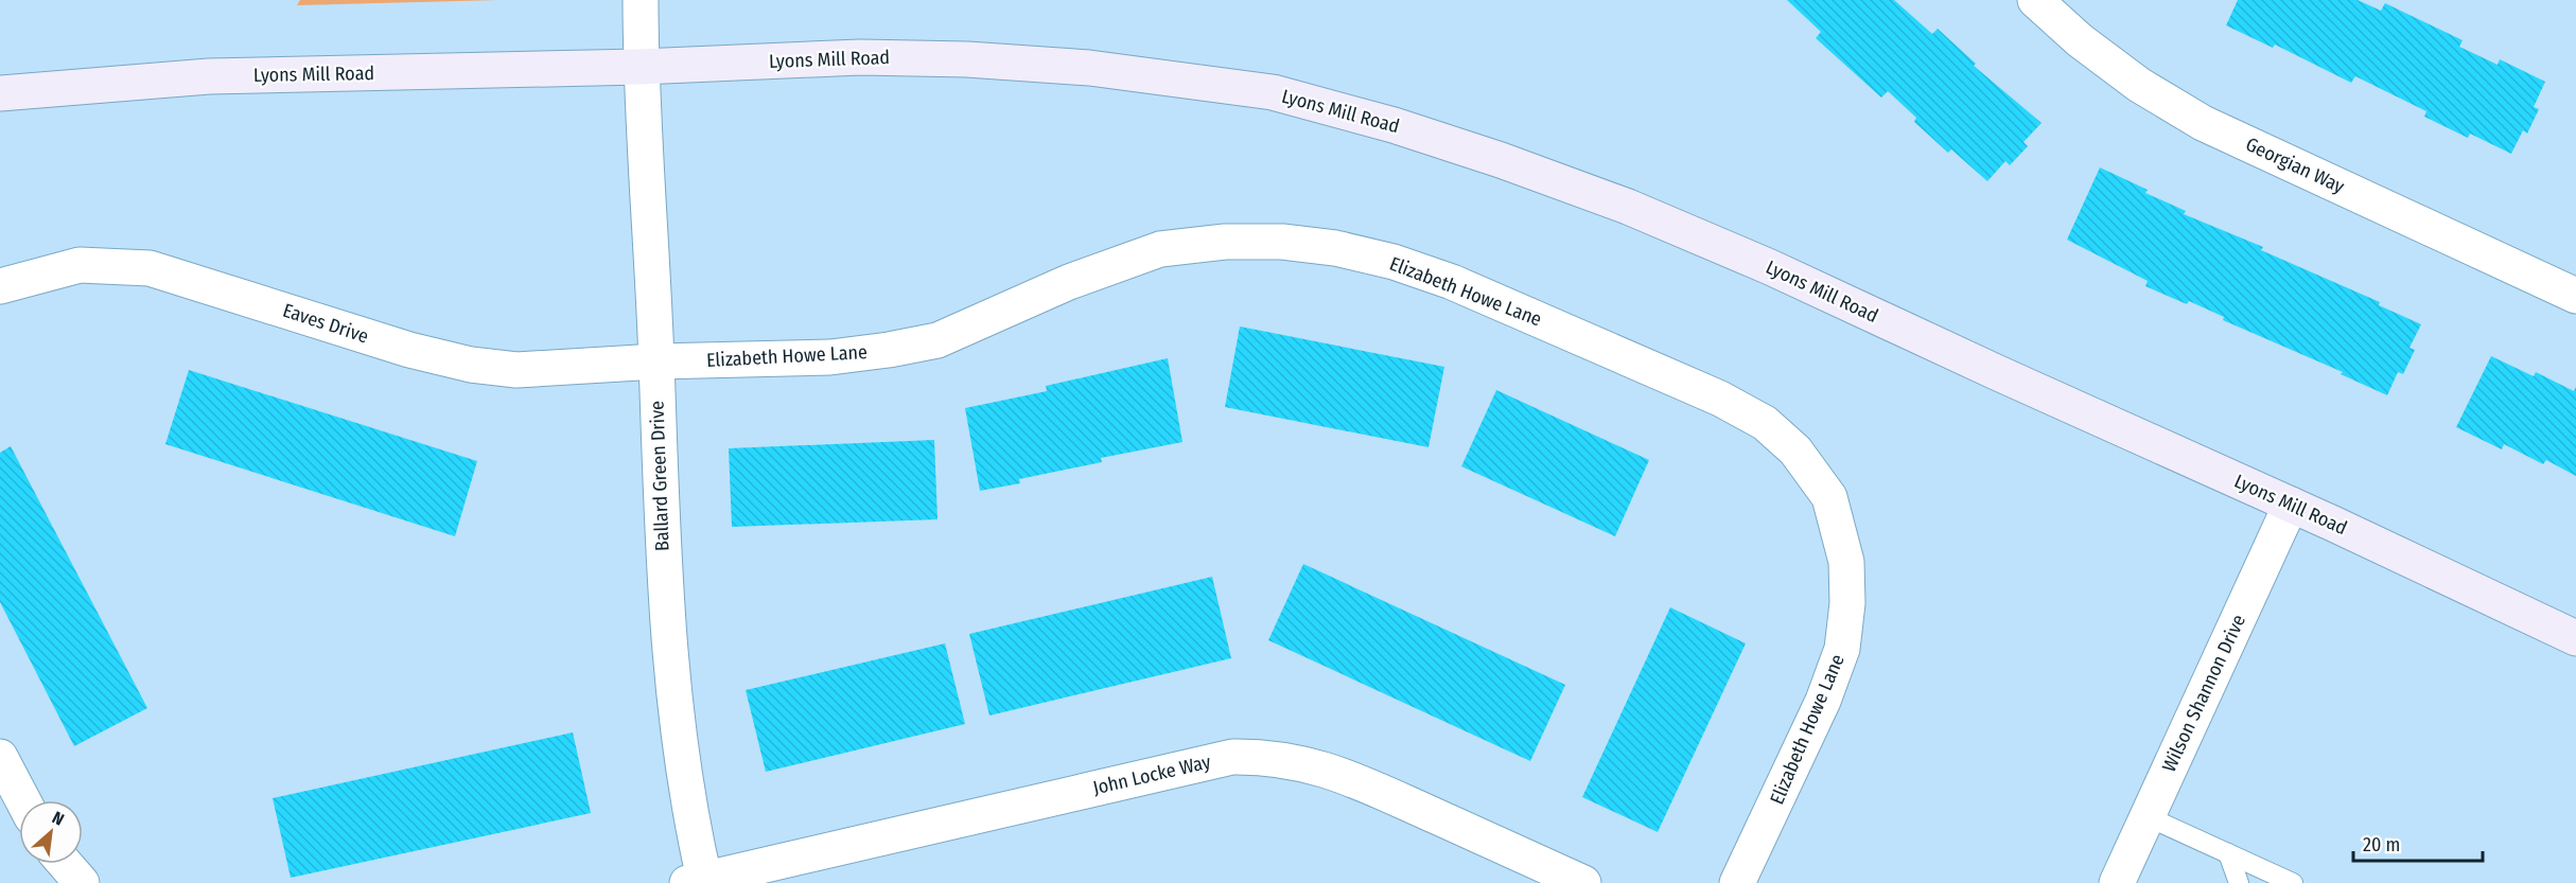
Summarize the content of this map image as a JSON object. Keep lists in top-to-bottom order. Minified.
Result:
{"streets":{"main road":["Lyons Mill Road"],"street":["Georgian Way","Elizabeth Howe Lane","Eaves Drive","Ballard Green Drive","Wilson Shannon Drive","John Locke Way"]},"crossings":[["Lyons Mill Road","Ballard Green Drive"],["Lyons Mill Road","Wilson Shannon Drive"],["Elizabeth Howe Lane","Eaves Drive"],["Elizabeth Howe Lane","Ballard Green Drive"],["Eaves Drive","Ballard Green Drive"],["Ballard Green Drive","John Locke Way"]],"scale_bar":"20 m","north":"top right"}
